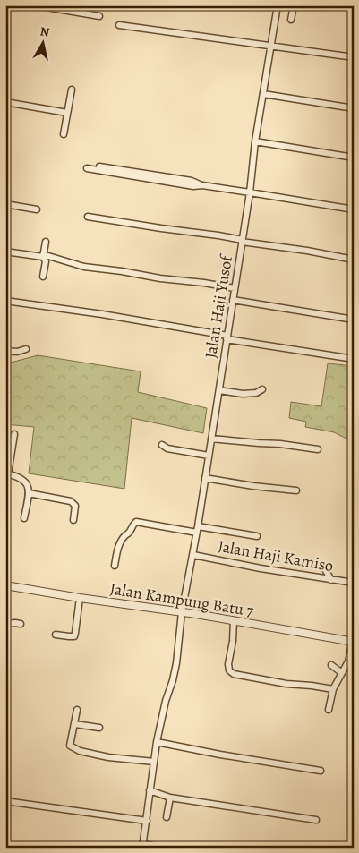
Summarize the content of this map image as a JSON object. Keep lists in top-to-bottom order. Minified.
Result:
{"streets":{"street":["Jalan Haji Yusof","Jalan Haji Kamiso","Jalan Kampung Batu 7"]},"crossings":[["Jalan Haji Yusof","Jalan Haji Kamiso"],["Jalan Haji Yusof","Jalan Kampung Batu 7"]],"north":"top"}
